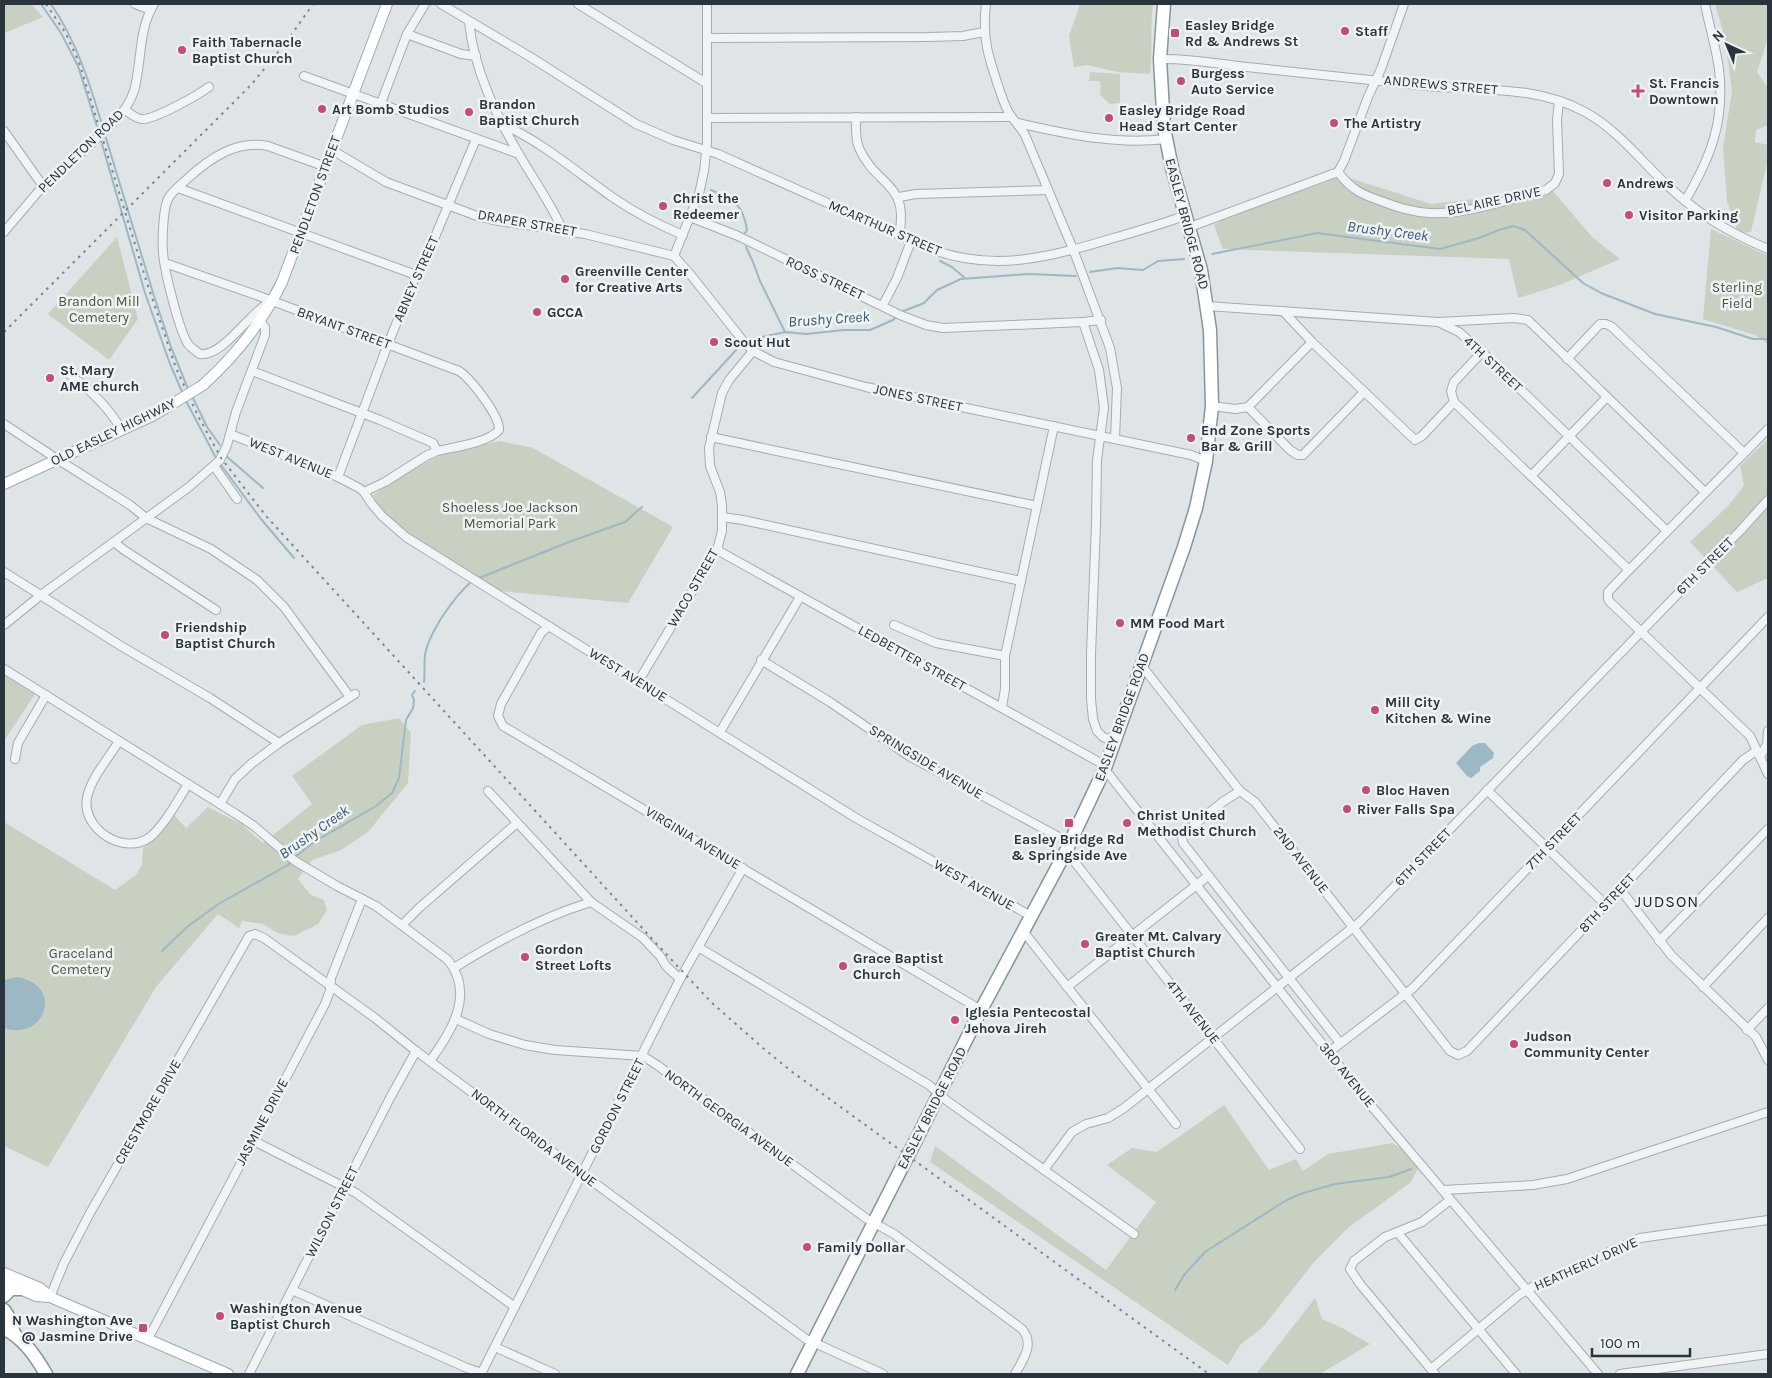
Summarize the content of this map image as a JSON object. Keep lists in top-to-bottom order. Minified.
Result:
{"streets":{"highway":["EASLEY BRIDGE ROAD"],"main road":["PENDLETON STREET","OLD EASLEY HIGHWAY"],"street":["ANDREWS STREET","PENDLETON ROAD","BEL AIRE DRIVE","DRAPER STREET","MCARTHUR STREET","ROSS STREET","ABNEY STREET","BRYANT STREET","4TH STREET","JONES STREET","WEST AVENUE","6TH STREET","WACO STREET","LEDBETTER STREET","SPRINGSIDE AVENUE","VIRGINIA AVENUE","7TH STREET","2ND AVENUE","8TH STREET","4TH AVENUE","3RD AVENUE","GORDON STREET","CRESTMORE DRIVE","NORTH GEORGIA AVENUE","JASMINE DRIVE","NORTH FLORIDA AVENUE","WILSON STREET","HEATHERLY DRIVE"]},"crossings":[["ANDREWS STREET","BEL AIRE DRIVE"],["ANDREWS STREET","EASLEY BRIDGE ROAD"],["PENDLETON STREET","DRAPER STREET"],["PENDLETON STREET","BRYANT STREET"],["PENDLETON STREET","OLD EASLEY HIGHWAY"],["DRAPER STREET","ABNEY STREET"],["DRAPER STREET","JONES STREET"],["EASLEY BRIDGE ROAD","MCARTHUR STREET"],["EASLEY BRIDGE ROAD","4TH STREET"],["EASLEY BRIDGE ROAD","JONES STREET"],["EASLEY BRIDGE ROAD","WEST AVENUE"],["EASLEY BRIDGE ROAD","LEDBETTER STREET"],["EASLEY BRIDGE ROAD","SPRINGSIDE AVENUE"],["EASLEY BRIDGE ROAD","VIRGINIA AVENUE"],["EASLEY BRIDGE ROAD","2ND AVENUE"],["EASLEY BRIDGE ROAD","4TH AVENUE"],["EASLEY BRIDGE ROAD","3RD AVENUE"],["EASLEY BRIDGE ROAD","NORTH GEORGIA AVENUE"],["EASLEY BRIDGE ROAD","NORTH FLORIDA AVENUE"],["ABNEY STREET","BRYANT STREET"],["ABNEY STREET","WEST AVENUE"],["BRYANT STREET","OLD EASLEY HIGHWAY"],["JONES STREET","WACO STREET"],["WEST AVENUE","WACO STREET"],["WEST AVENUE","VIRGINIA AVENUE"],["6TH STREET","2ND AVENUE"],["6TH STREET","4TH AVENUE"],["6TH STREET","3RD AVENUE"],["WACO STREET","LEDBETTER STREET"],["LEDBETTER STREET","3RD AVENUE"],["SPRINGSIDE AVENUE","4TH AVENUE"],["VIRGINIA AVENUE","GORDON STREET"],["7TH STREET","2ND AVENUE"],["7TH STREET","3RD AVENUE"],["2ND AVENUE","8TH STREET"],["2ND AVENUE","3RD AVENUE"],["3RD AVENUE","HEATHERLY DRIVE"],["GORDON STREET","NORTH GEORGIA AVENUE"],["GORDON STREET","NORTH FLORIDA AVENUE"],["CRESTMORE DRIVE","NORTH FLORIDA AVENUE"],["JASMINE DRIVE","NORTH FLORIDA AVENUE"],["NORTH FLORIDA AVENUE","WILSON STREET"]],"districts":["JUDSON"],"water":["Brushy Creek"],"parks":["Sterling Field","Brandon Mill Cemetery","Shoeless Joe Jackson Memorial Park","Graceland Cemetery"],"places":{"other":["Staff","Faith Tabernacle Baptist Church","Burgess Auto Service","Art Bomb Studios","Brandon Baptist Church","Easley Bridge Road Head Start Center","The Artistry","Andrews","Christ the Redeemer","Visitor Parking","Greenville Center for Creative Arts","GCCA","Scout Hut","St. Mary AME church","End Zone Sports Bar & Grill","MM Food Mart","Friendship Baptist Church","Mill City Kitchen & Wine","Bloc Haven","River Falls Spa","Christ United Methodist Church","Greater Mt. Calvary Baptist Church","Gordon Street Lofts","Grace Baptist Church","Iglesia Pentecostal Jehova Jireh","Judson Community Center","Family Dollar","Washington Avenue Baptist Church"],"transit":["Easley Bridge Rd & Andrews St","Easley Bridge Rd & Springside Ave","N Washington Ave @ Jasmine Drive"],"health":["St. Francis Downtown"]},"scale_bar":"100 m","north":"top left"}
